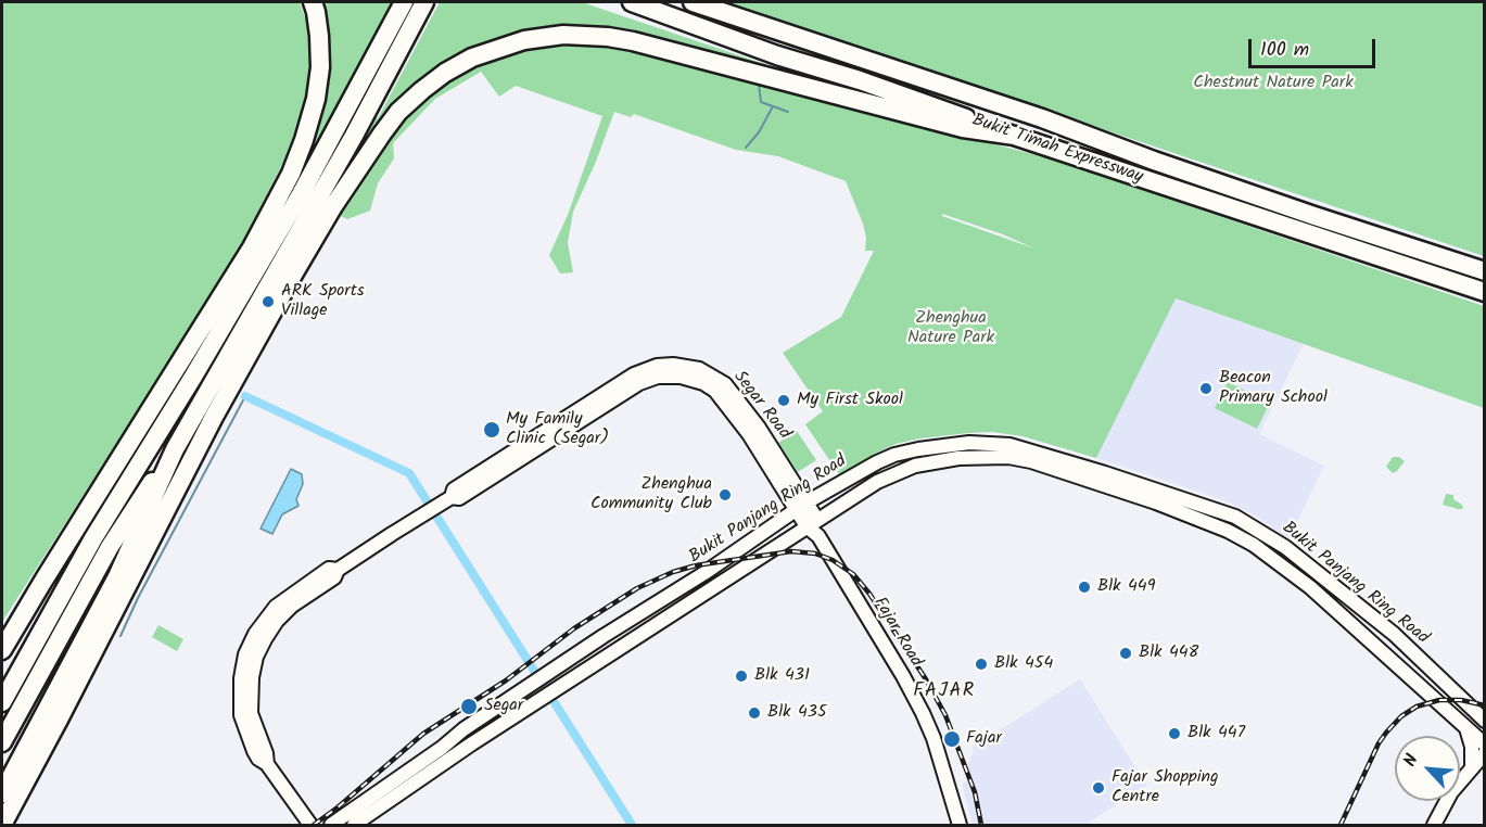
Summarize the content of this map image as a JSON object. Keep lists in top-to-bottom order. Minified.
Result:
{"streets":{"highway":["Bukit Timah Expressway"],"main road":["Segar Road","Bukit Panjang Ring Road","Fajar Road"]},"crossings":[["Segar Road","Bukit Panjang Ring Road"],["Segar Road","Fajar Road"],["Bukit Panjang Ring Road","Fajar Road"]],"districts":["FAJAR"],"parks":["Chestnut Nature Park","Zhenghua Nature Park"],"places":["ARK Sports Village","Beacon Primary School","My First Skool","My Family Clinic (Segar)","Zhenghua Community Club","Blk 449","Blk 448","Blk 454","Blk 431","Segar","Blk 435","Blk 447","Fajar","Fajar Shopping Centre"],"scale_bar":"100 m","north":"top left"}
